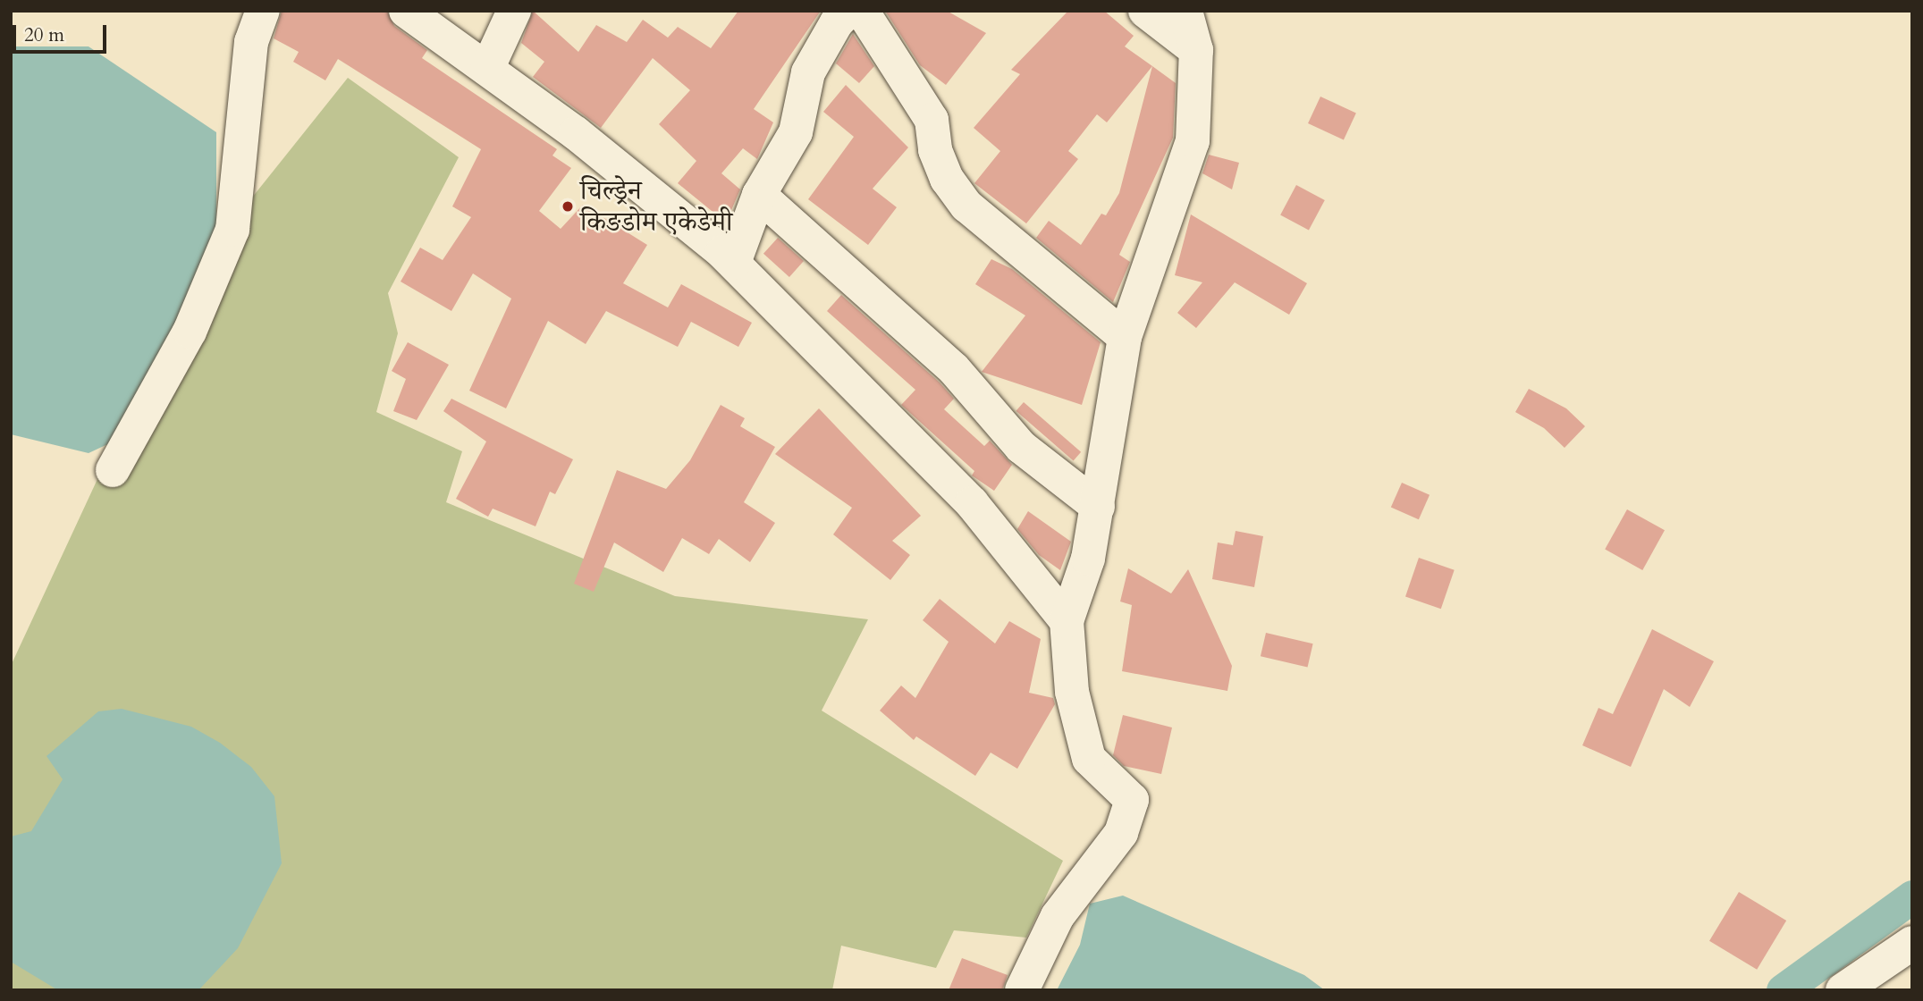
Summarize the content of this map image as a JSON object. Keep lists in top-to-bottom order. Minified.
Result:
{"places":["चिल्ड्रेन किङडोम एकेडेमी"],"scale_bar":"20 m"}
